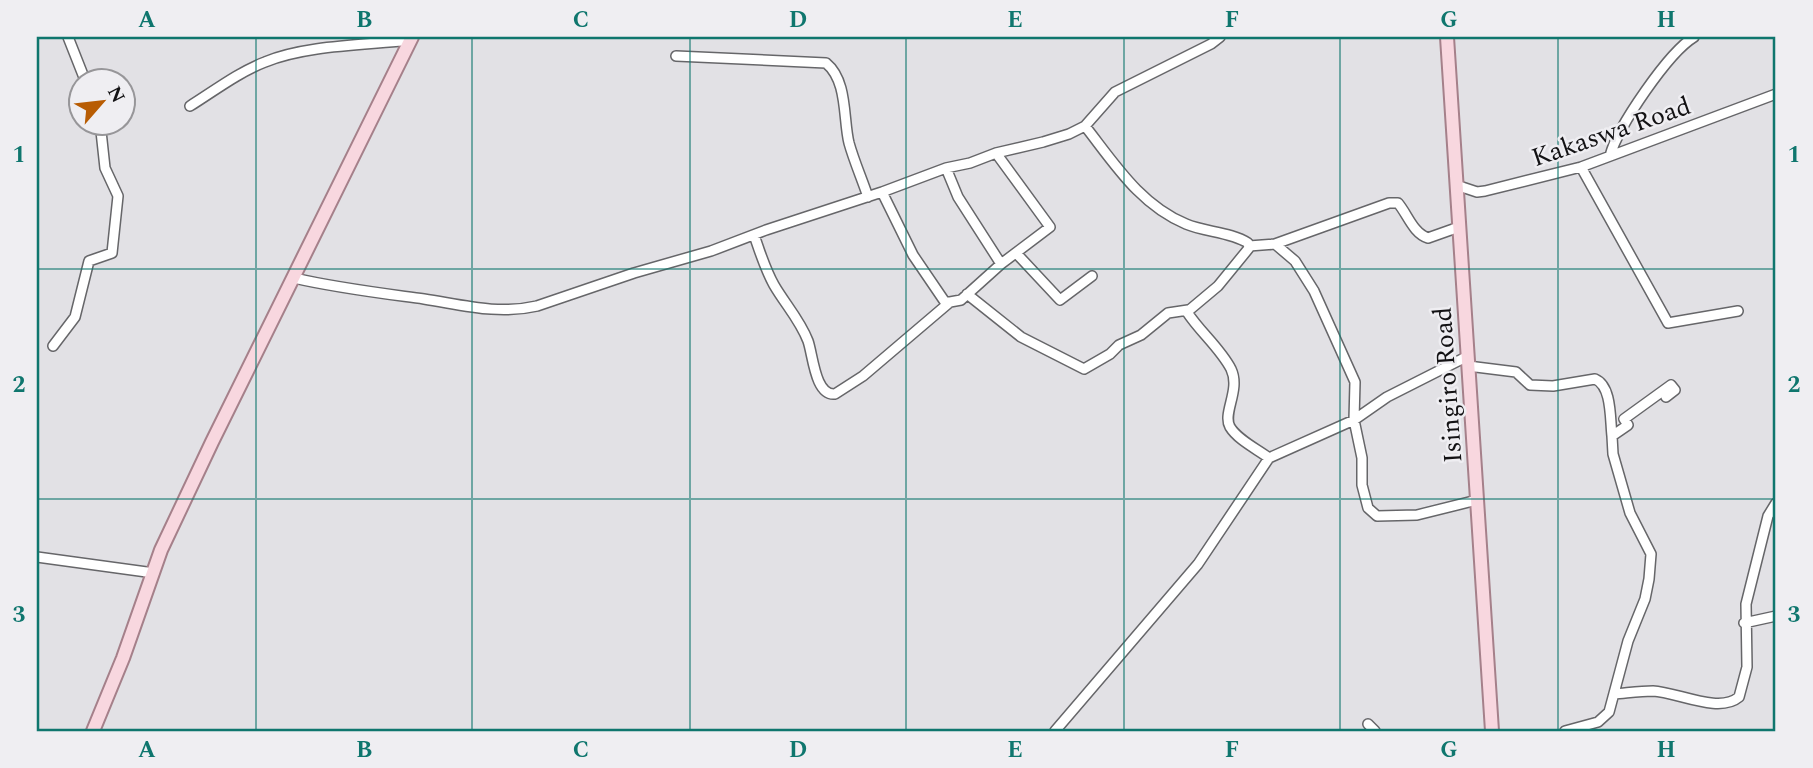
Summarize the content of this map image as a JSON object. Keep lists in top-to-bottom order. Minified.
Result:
{"streets":{"main road":["Isingiro Road"],"street":["Kakaswa Road"]},"crossings":[["Kakaswa Road","Isingiro Road"]],"north":"top right","grid":{"columns":["A","B","C","D","E","F","G","H"],"rows":["1","2","3"]}}
